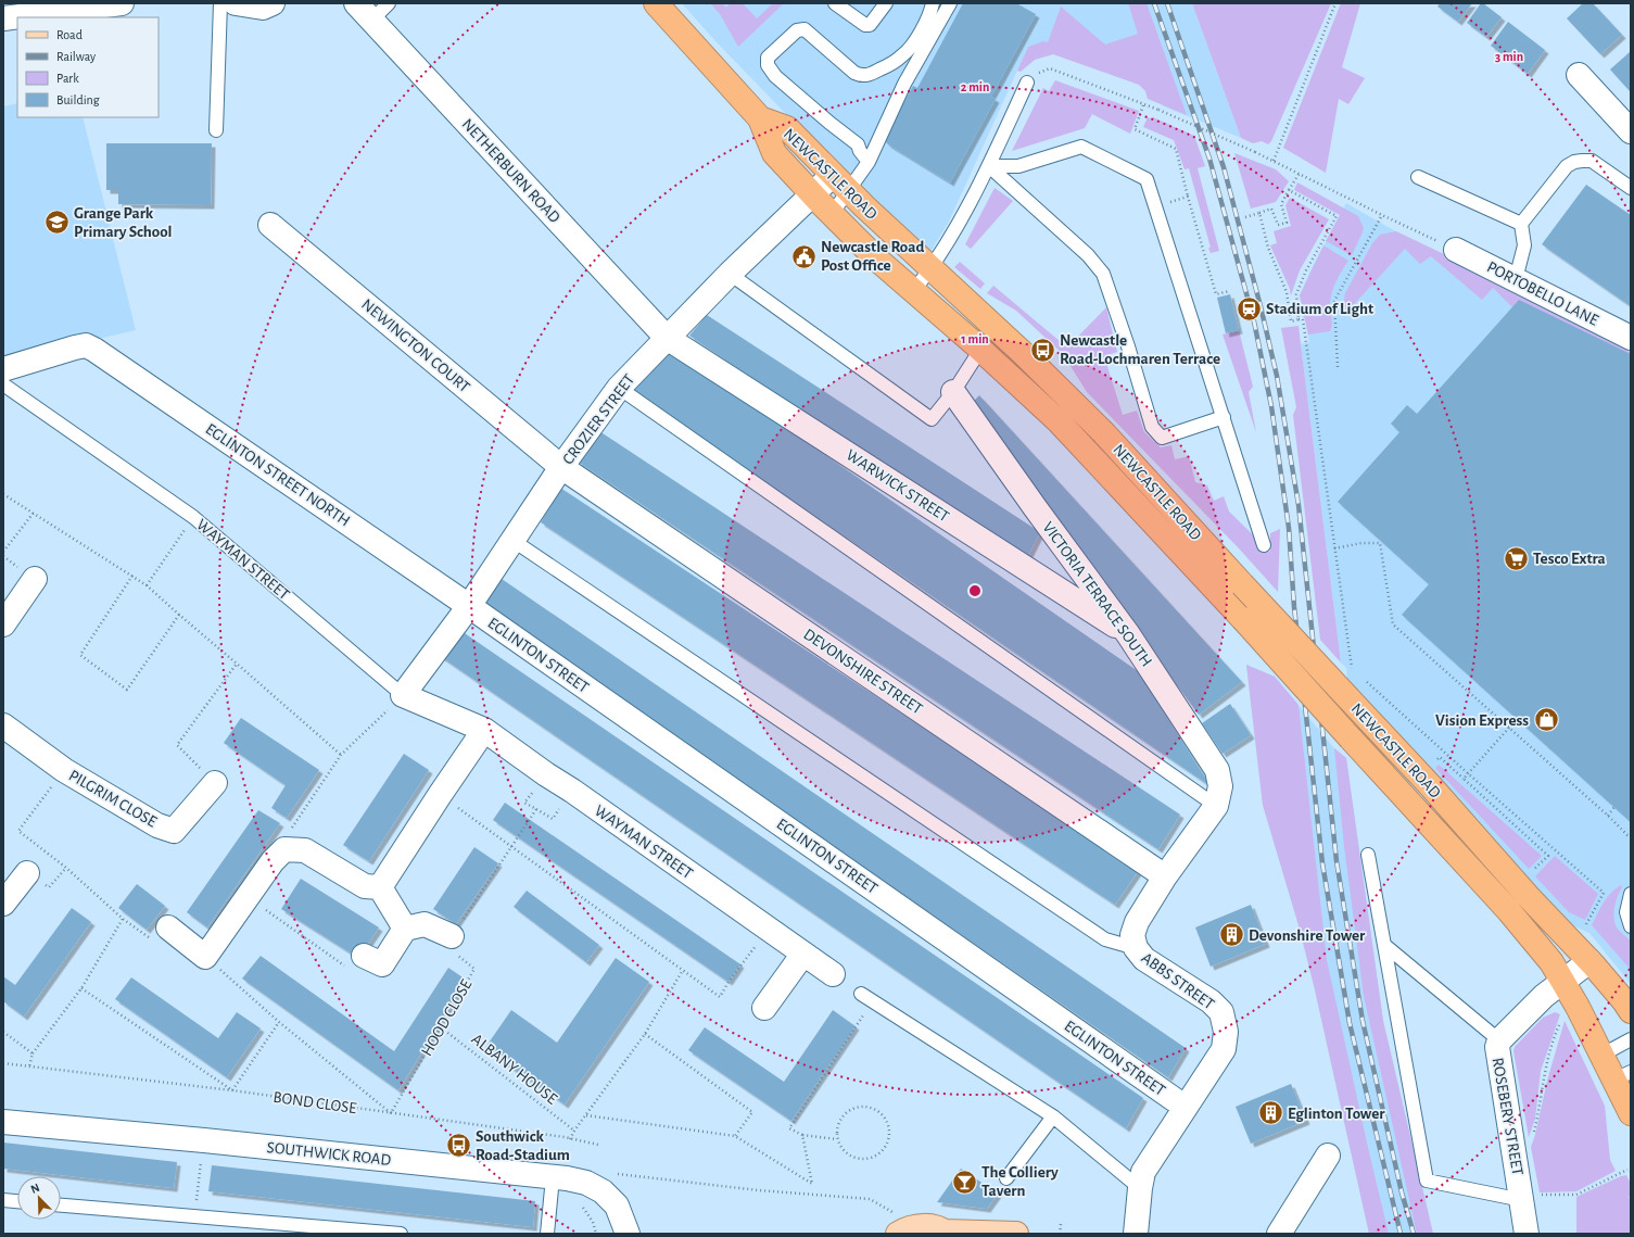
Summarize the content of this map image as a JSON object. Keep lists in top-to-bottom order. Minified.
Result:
{"streets":{"highway":["NEWCASTLE ROAD"],"street":["NETHERBURN ROAD","PORTOBELLO LANE","NEWINGTON COURT","CROZIER STREET","EGLINTON STREET NORTH","WARWICK STREET","WAYMAN STREET","VICTORIA TERRACE SOUTH","EGLINTON STREET","DEVONSHIRE STREET","PILGRIM CLOSE","ABBS STREET","ROSEBERY STREET","SOUTHWICK ROAD"],"path":["HOOD CLOSE","ALBANY HOUSE","BOND CLOSE"]},"crossings":[["NETHERBURN ROAD","CROZIER STREET"],["NETHERBURN ROAD","WARWICK STREET"],["NEWCASTLE ROAD","CROZIER STREET"],["NEWCASTLE ROAD","ROSEBERY STREET"],["NEWINGTON COURT","CROZIER STREET"],["NEWINGTON COURT","DEVONSHIRE STREET"],["CROZIER STREET","EGLINTON STREET NORTH"],["CROZIER STREET","WARWICK STREET"],["CROZIER STREET","WAYMAN STREET"],["CROZIER STREET","EGLINTON STREET"],["CROZIER STREET","DEVONSHIRE STREET"],["EGLINTON STREET NORTH","EGLINTON STREET"],["WARWICK STREET","VICTORIA TERRACE SOUTH"],["VICTORIA TERRACE SOUTH","ABBS STREET"],["EGLINTON STREET","ABBS STREET"],["DEVONSHIRE STREET","ABBS STREET"],["HOOD CLOSE","ALBANY HOUSE"],["HOOD CLOSE","BOND CLOSE"]],"places":{"school or university":["Grange Park Primary School"],"public building":["Newcastle Road Post Office"],"station":["Stadium of Light"],"bus stop":["Newcastle Road-Lochmaren Terrace","Southwick Road-Stadium"],"supermarket":["Tesco Extra"],"shop":["Vision Express"],"building":["Devonshire Tower","Eglinton Tower"],"bar":["The Colliery Tavern"]},"legend":["Road","Railway","Park","Building"],"north":"top left","rings":["3 min","2 min","1 min"]}
